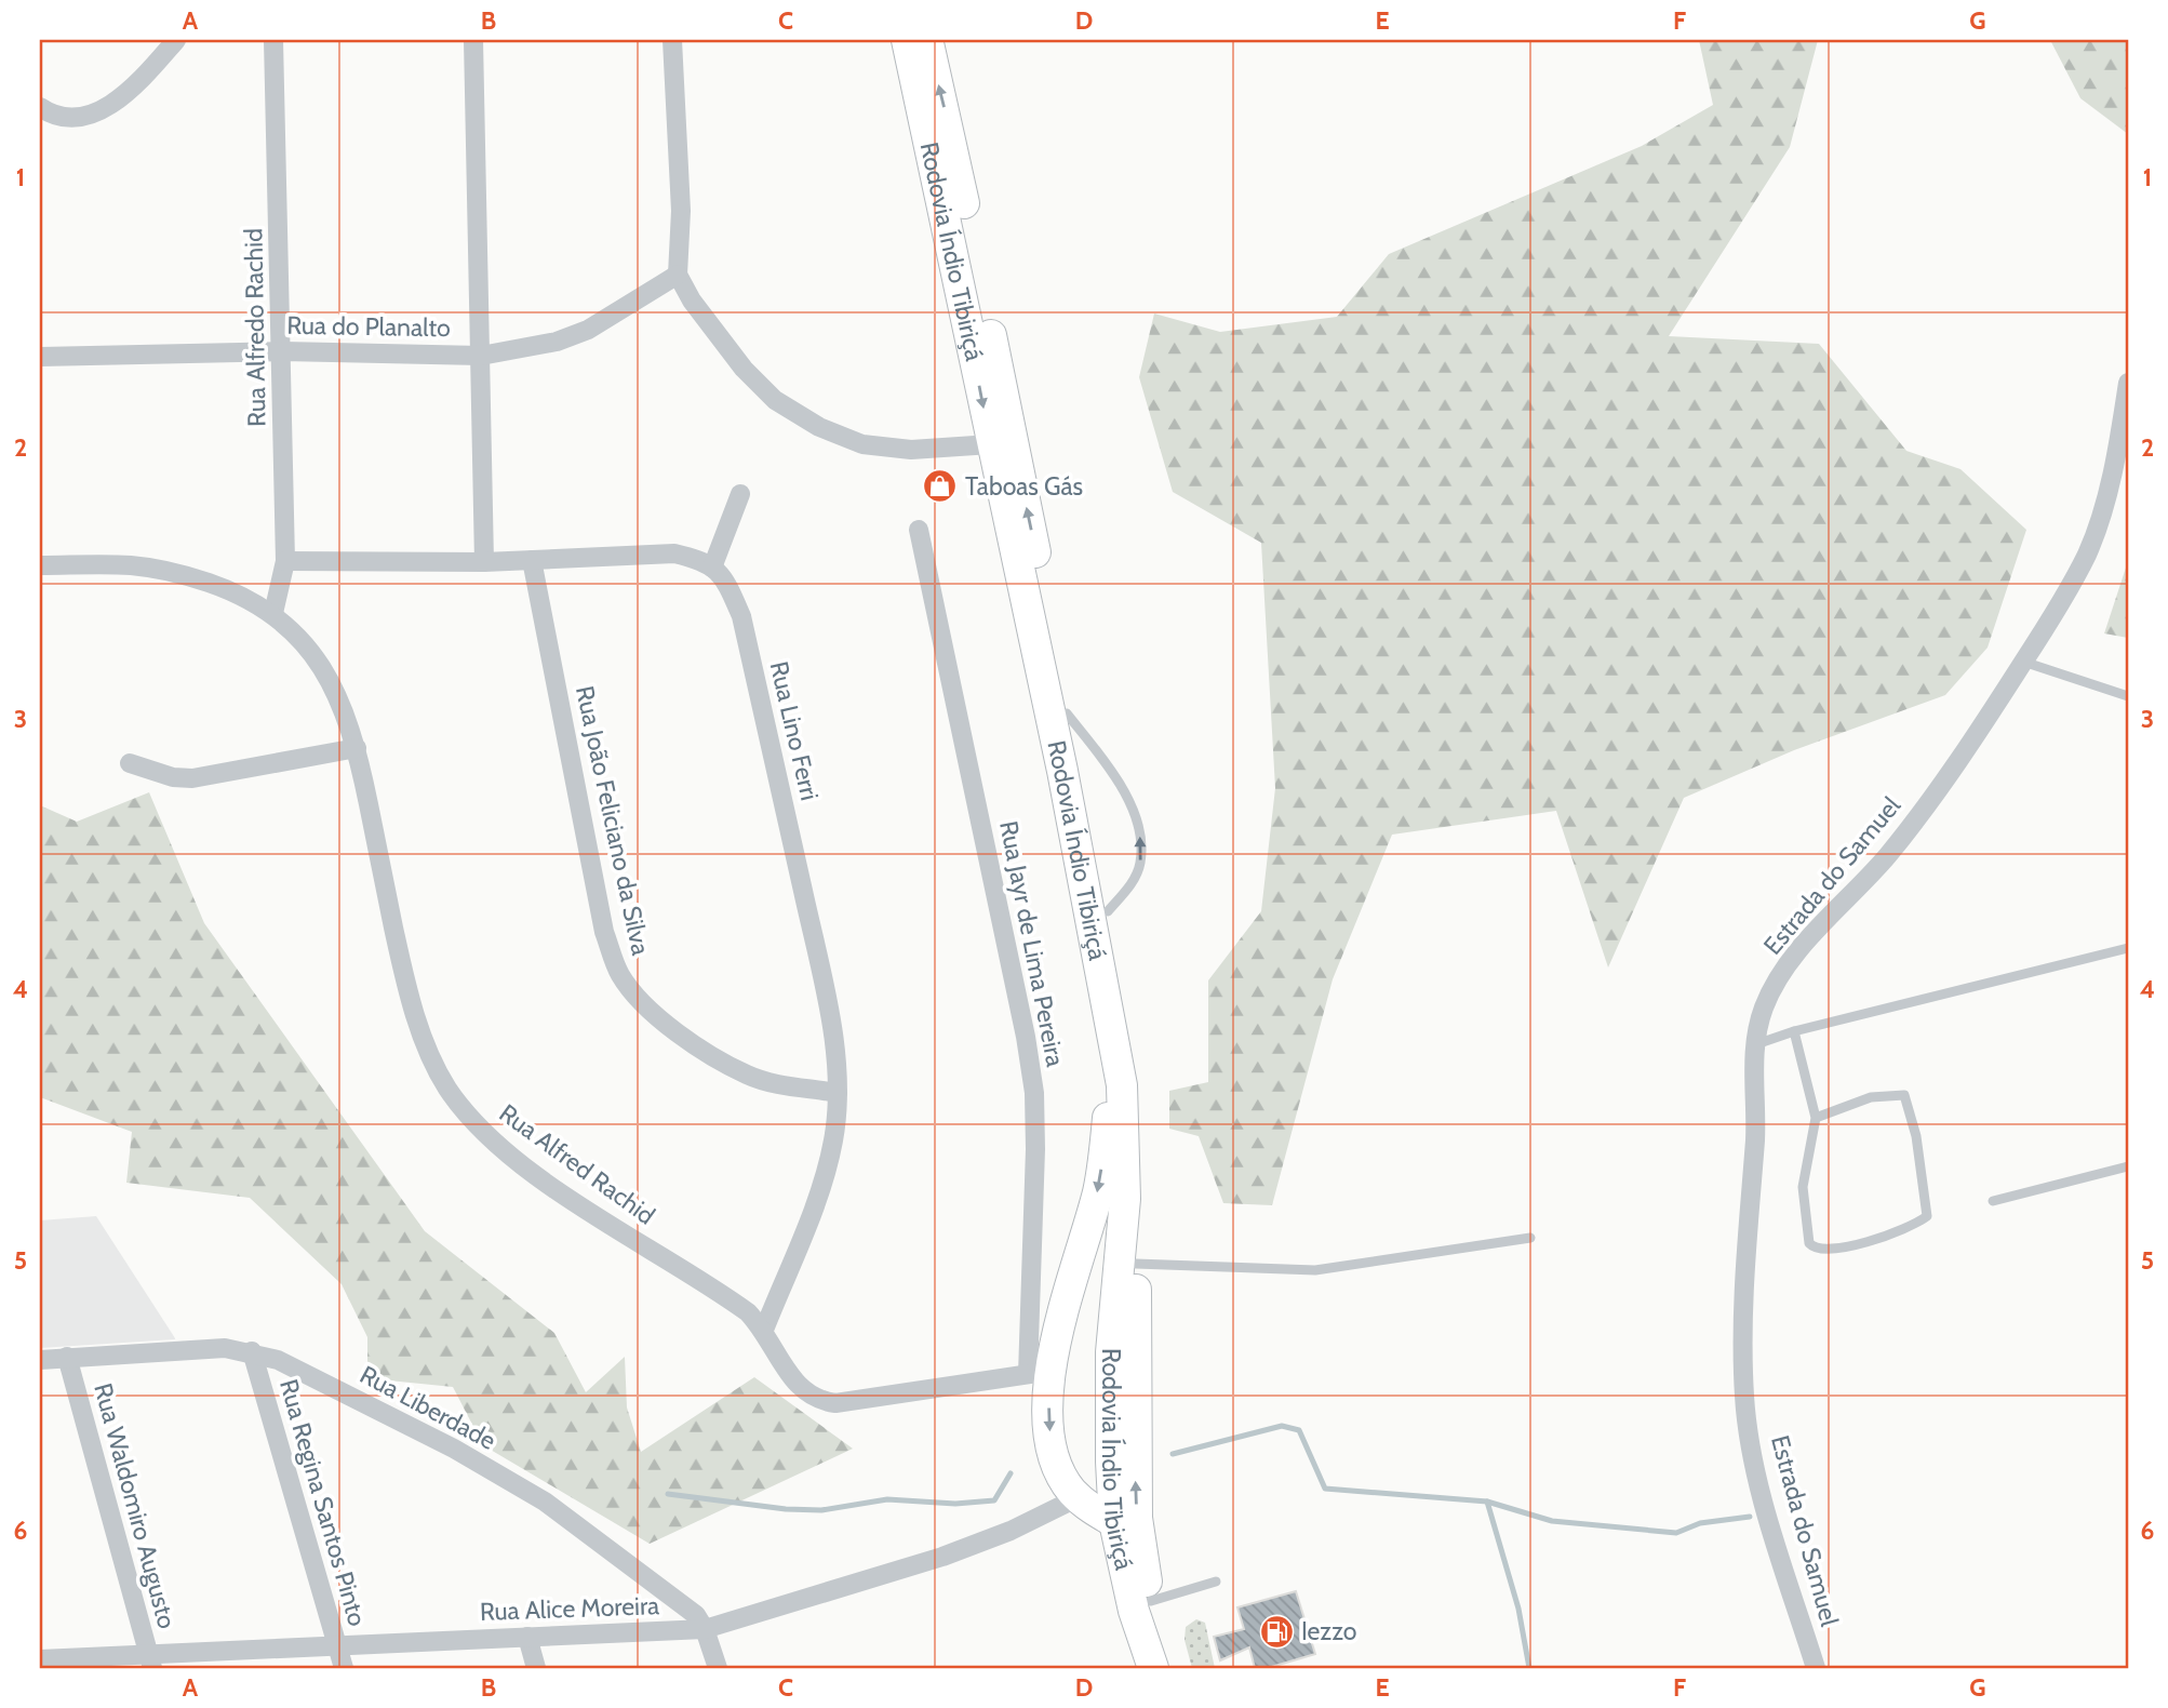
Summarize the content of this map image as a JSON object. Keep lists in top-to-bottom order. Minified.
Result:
{"streets":{"highway":["Rodovia Índio Tibiriçá"],"street":["Rua do Planalto","Rua Alfredo Rachid","Rua Lino Ferri","Rua João Feliciano da Silva","Estrada do Samuel","Rua Jayr de Lima Pereira","Rua Alfred Rachid","Rua Liberdade","Rua Regina Santos Pinto","Rua Waldomiro Augusto","Rua Alice Moreira"]},"crossings":[["Rua do Planalto","Rua Alfredo Rachid"],["Rua Alfredo Rachid","Rua Alfred Rachid"],["Rua Lino Ferri","Rua João Feliciano da Silva"],["Rua Lino Ferri","Rua Alfred Rachid"],["Rua Jayr de Lima Pereira","Rua Alfred Rachid"],["Rua Liberdade","Rua Regina Santos Pinto"],["Rua Liberdade","Rua Waldomiro Augusto"],["Rua Liberdade","Rua Alice Moreira"],["Rua Regina Santos Pinto","Rua Alice Moreira"],["Rua Waldomiro Augusto","Rua Alice Moreira"]],"places":{"shop":["Taboas Gás"],"fuel station":["Iezzo"]},"grid":{"columns":["A","B","C","D","E","F","G"],"rows":["1","2","3","4","5","6"]}}
